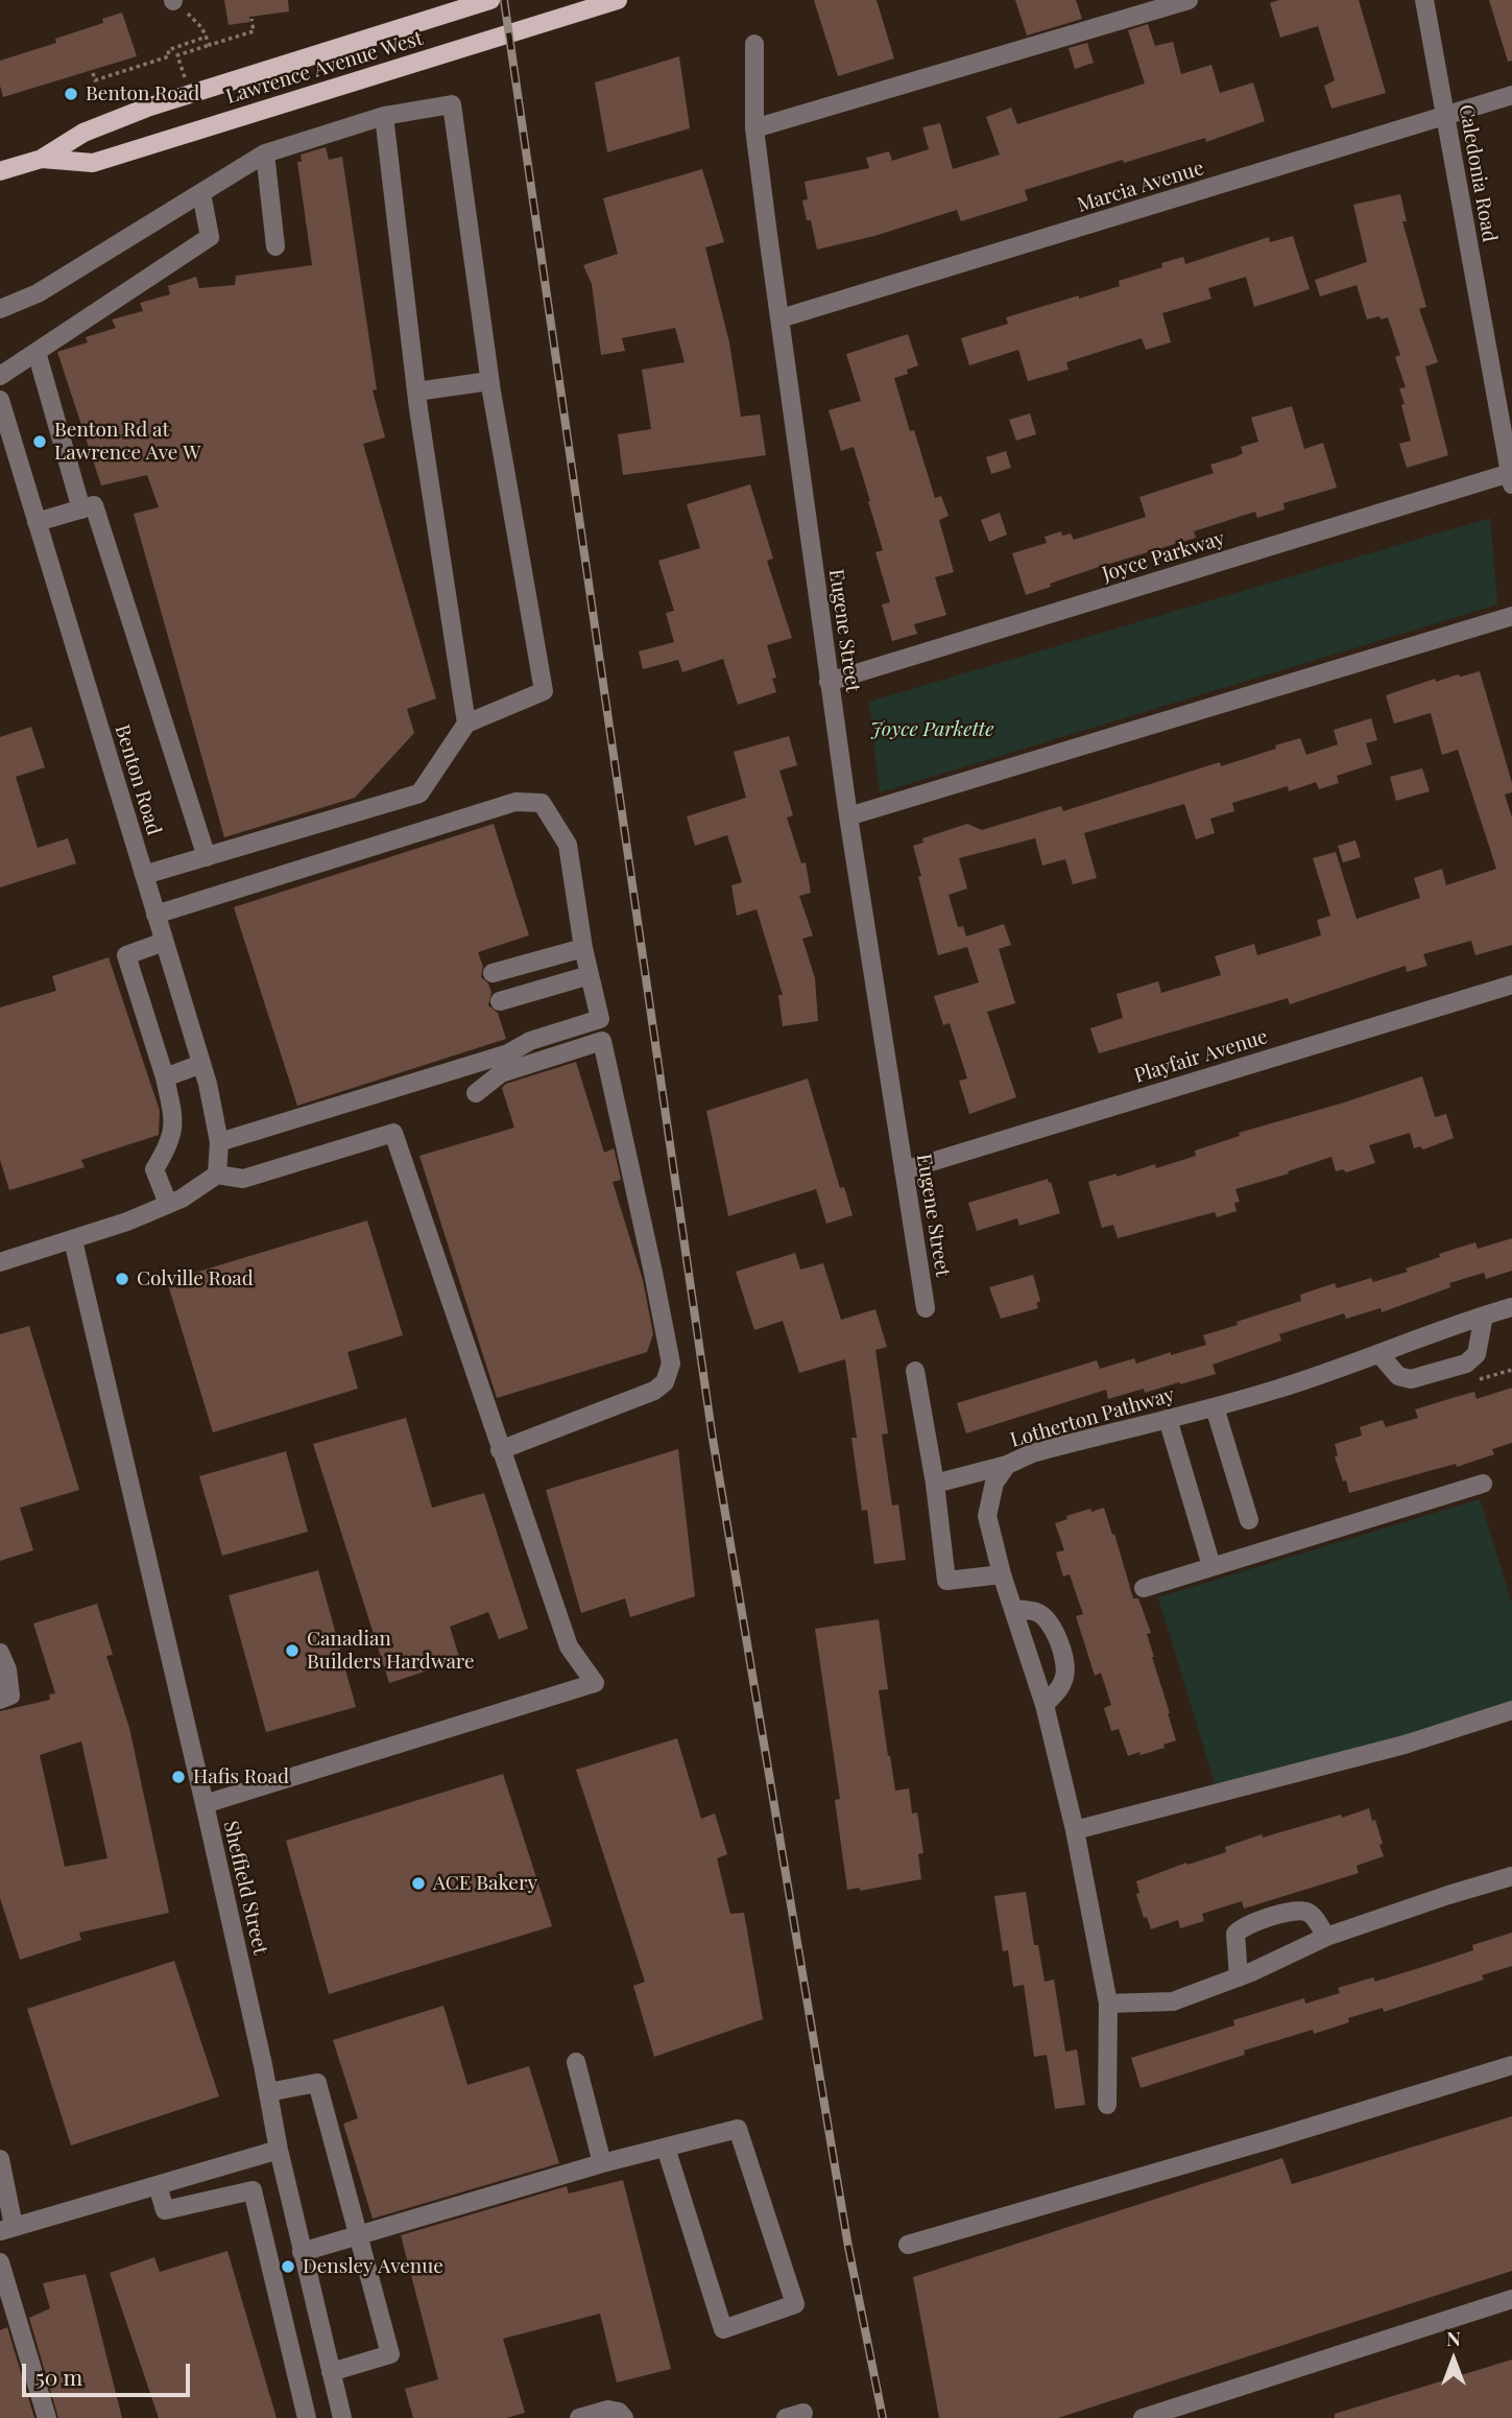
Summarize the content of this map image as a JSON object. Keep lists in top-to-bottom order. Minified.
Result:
{"streets":{"main road":["Lawrence Avenue West"],"street":["Caledonia Road","Marcia Avenue","Joyce Parkway","Eugene Street","Benton Road","Playfair Avenue","Lotherton Pathway","Sheffield Street"]},"crossings":[["Caledonia Road","Marcia Avenue"],["Caledonia Road","Joyce Parkway"],["Marcia Avenue","Eugene Street"],["Joyce Parkway","Eugene Street"],["Eugene Street","Playfair Avenue"]],"parks":["Joyce Parkette"],"places":["Benton Road","Benton Rd at Lawrence Ave W","Colville Road","Canadian Builders Hardware","Hafis Road","ACE Bakery","Densley Avenue"],"scale_bar":"50 m","north":"top"}
